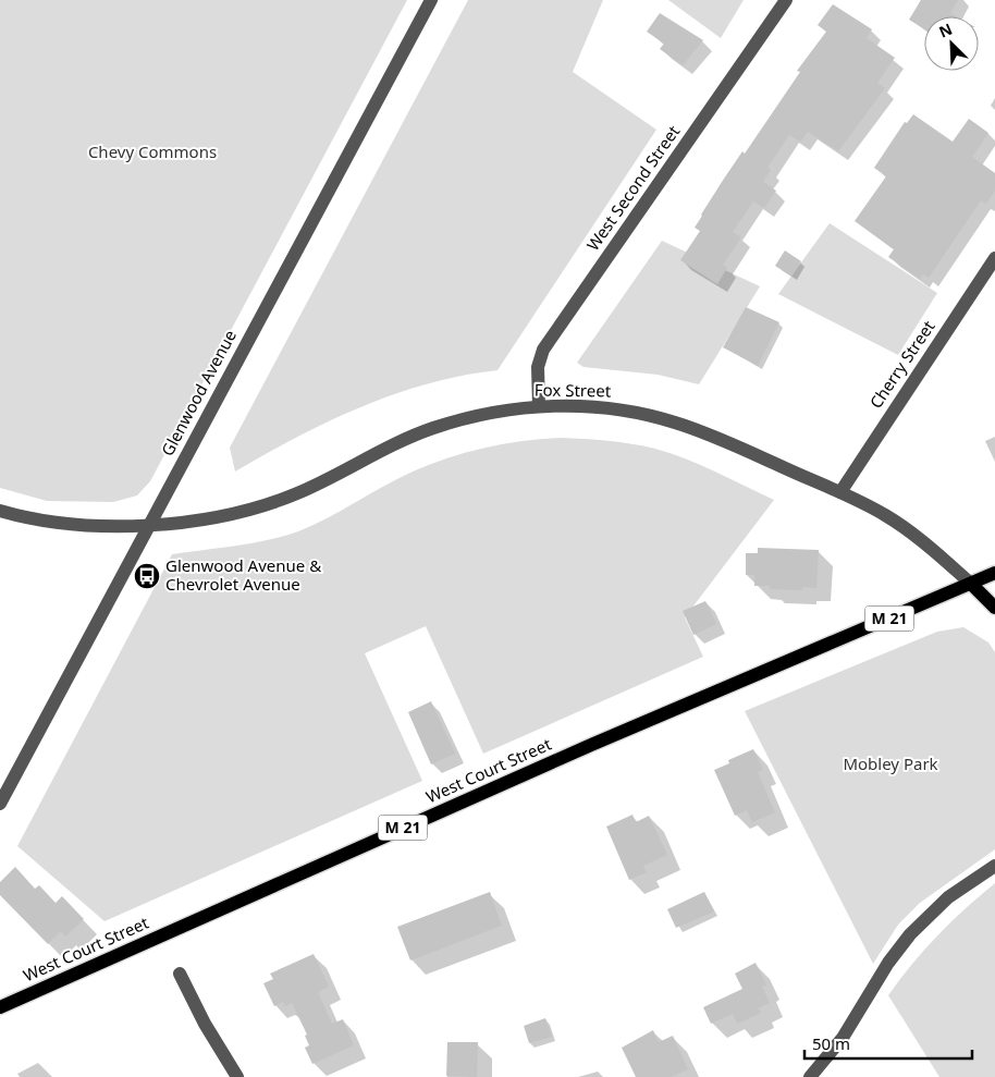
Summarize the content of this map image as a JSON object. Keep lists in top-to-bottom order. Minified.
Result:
{"streets":{"main road":["M 21","West Court Street"],"street":["West Second Street","Cherry Street","Fox Street","Glenwood Avenue"]},"crossings":[["West Second Street","Fox Street"],["Cherry Street","Fox Street"],["Fox Street","Glenwood Avenue"],["Fox Street","West Court Street"]],"parks":["Chevy Commons","Mobley Park"],"places":{"bus stop":["Glenwood Avenue & Chevrolet Avenue"]},"scale_bar":"50 m","north":"top left"}
